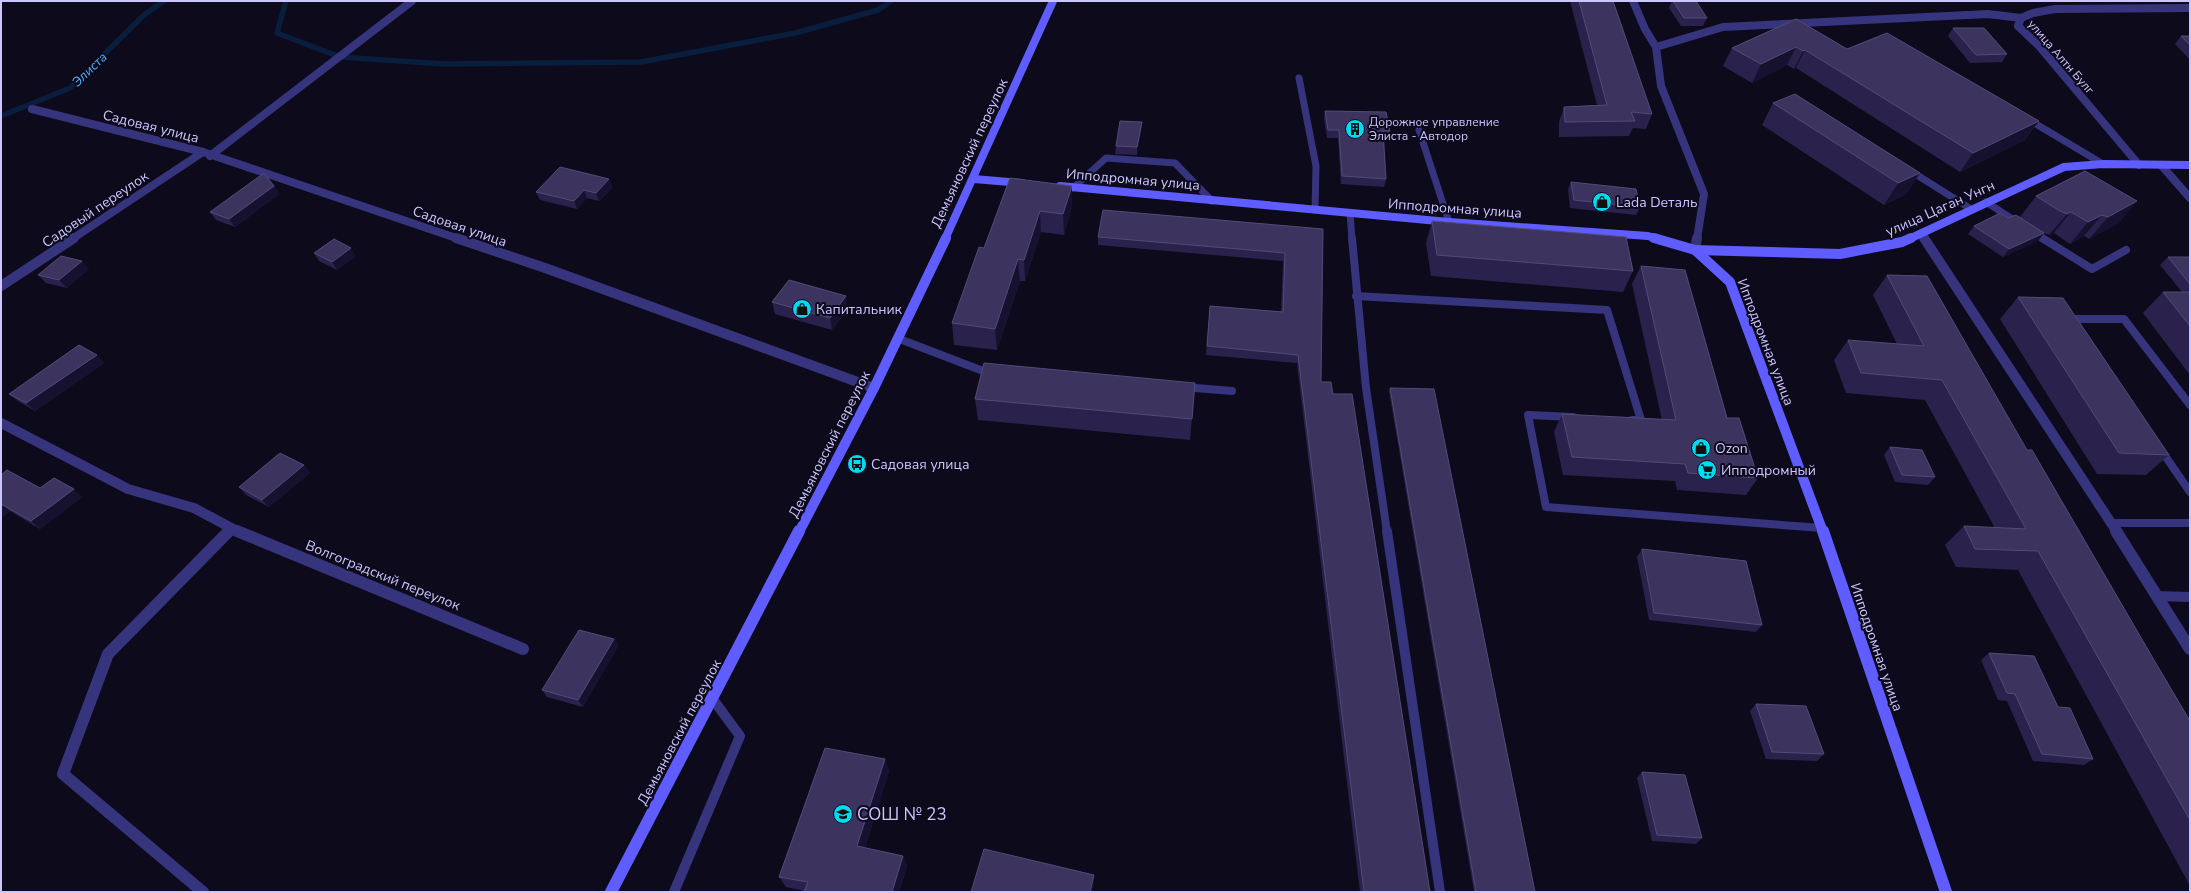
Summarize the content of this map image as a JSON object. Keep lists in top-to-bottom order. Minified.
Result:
{"streets":{"main road":["Демьяновский переулок","Ипподромная улица","улица Цаган Унгн"],"street":["улица Алтн Булг","Садовая улица","Садовый переулок","Волгоградский переулок"]},"crossings":[["улица Алтн Булг","улица Цаган Унгн"],["Садовая улица","Демьяновский переулок"],["Садовая улица","Садовый переулок"],["Ипподромная улица","улица Цаган Унгн"]],"water":["Элиста"],"places":{"building":["Дорожное управление Элиста - Автодор"],"shop":["Lada Dеталь","Капитальник","Ozon"],"bus stop":["Садовая улица"],"supermarket":["Ипподромный"],"school or university":["СОШ № 23"]}}
